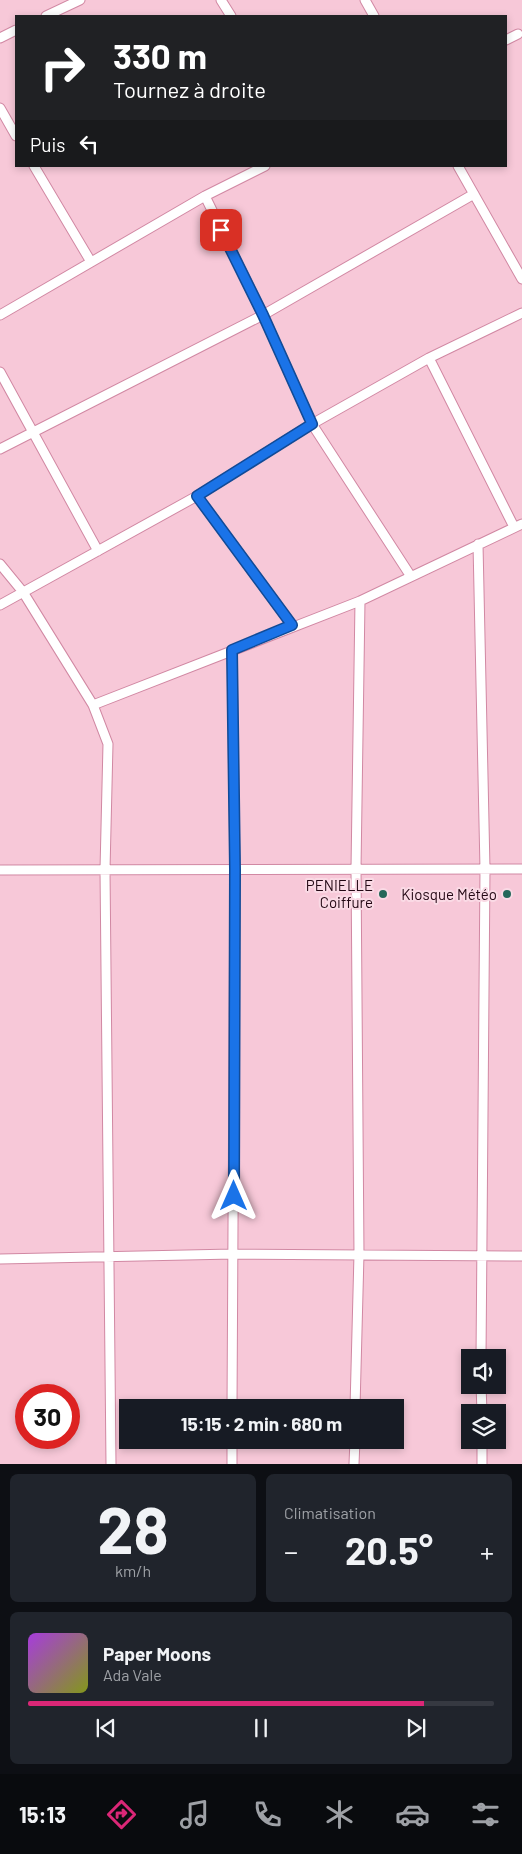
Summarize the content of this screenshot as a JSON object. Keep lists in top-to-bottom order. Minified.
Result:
{"places":["PENIELLE Coiffure","Kiosque Météo"],"page":{"turn":["330 m","Tournez à droite"],"then":"Puis","limit":"30","trip":"15:15 · 2 min · 680 m","tile":[["28","km/h"],"Climatisation"],"heat":["−","20.5°","+"],"song":["Paper Moons","Ada Vale"],"tabs":"15:13"}}
